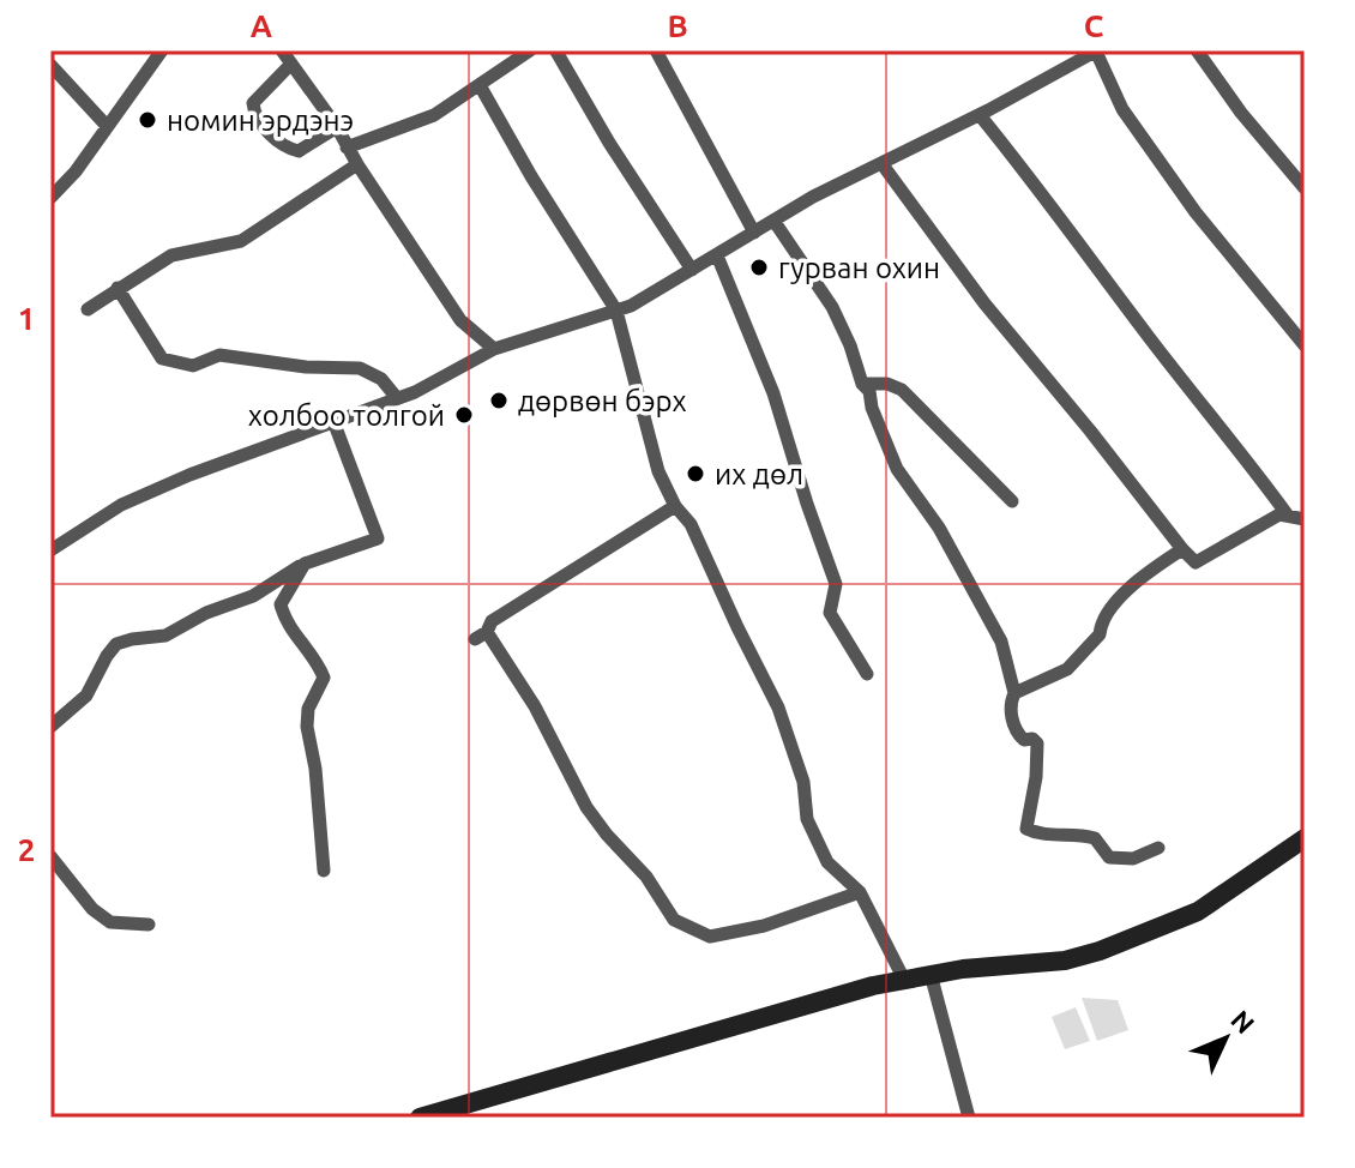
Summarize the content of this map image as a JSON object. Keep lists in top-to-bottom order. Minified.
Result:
{"places":["номин эрдэнэ","гурван охин","дөрвөн бэрх","холбоо толгой","их дөл"],"north":"top right","grid":{"columns":["A","B","C"],"rows":["1","2"]}}
